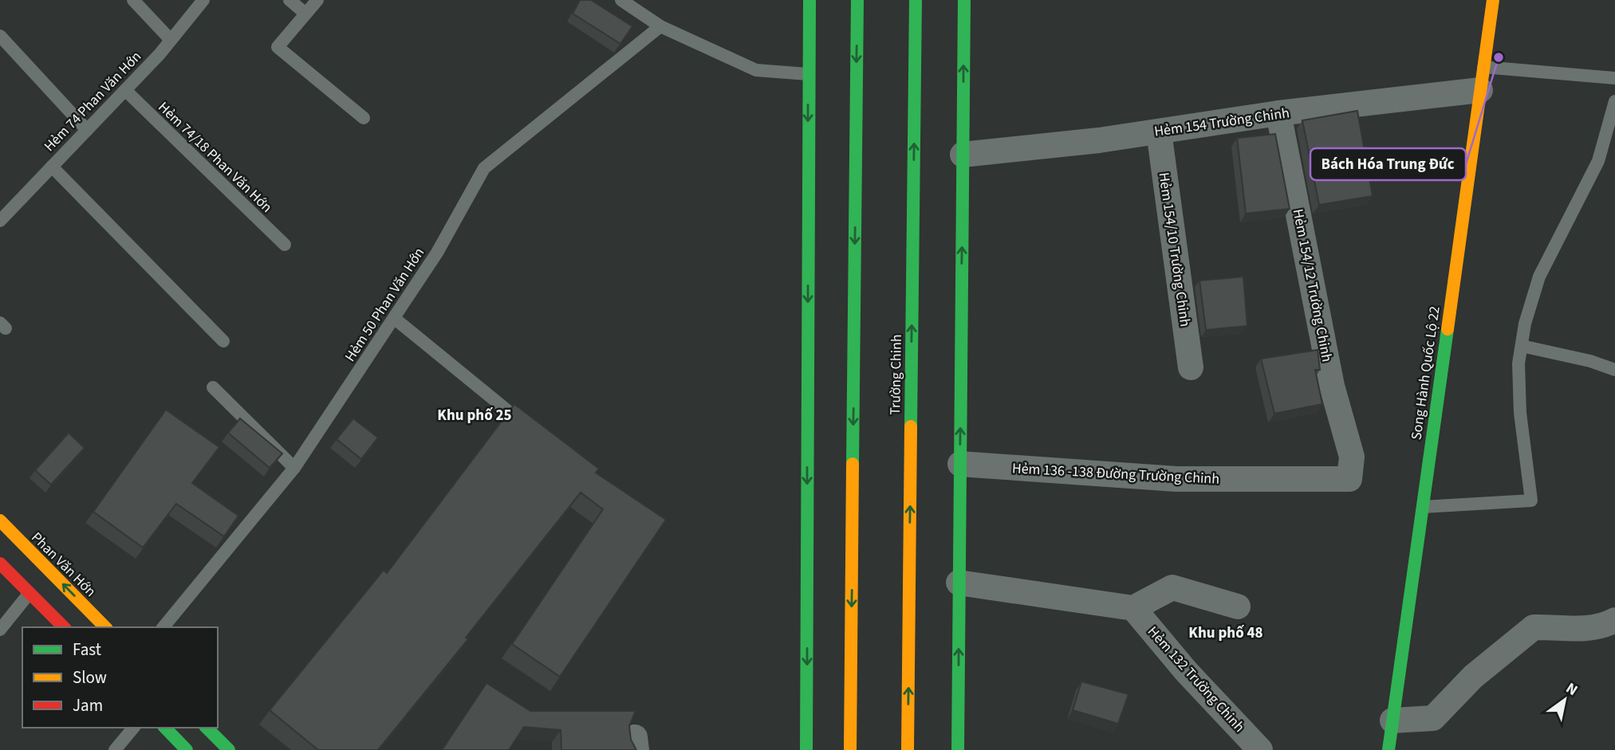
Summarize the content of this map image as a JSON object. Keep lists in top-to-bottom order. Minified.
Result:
{"streets":{"main road":["Song Hành Quốc Lộ 22","Trường Chinh","Phan Văn Hớn"],"street":["Hẻm 154 Trường Chinh","Hẻm 154/10 Trường Chinh","Hẻm 154/12 Trường Chinh","Hẻm 136 -138 Đường Trường Chinh","Hẻm 132 Trường Chinh"],"lane":["Hẻm 74 Phan Văn Hớn","Hẻm 74/18 Phan Văn Hớn","Hẻm 50 Phan Văn Hớn"]},"crossings":[["Hẻm 74 Phan Văn Hớn","Hẻm 74/18 Phan Văn Hớn"],["Hẻm 154 Trường Chinh","Hẻm 154/10 Trường Chinh"],["Hẻm 154 Trường Chinh","Hẻm 154/12 Trường Chinh"],["Hẻm 154 Trường Chinh","Song Hành Quốc Lộ 22"],["Hẻm 154/12 Trường Chinh","Hẻm 136 -138 Đường Trường Chinh"]],"districts":["Khu phố 25","Khu phố 48"],"places":["Bách Hóa Trung Đức"],"legend":["Fast","Slow","Jam"],"north":"top right"}
